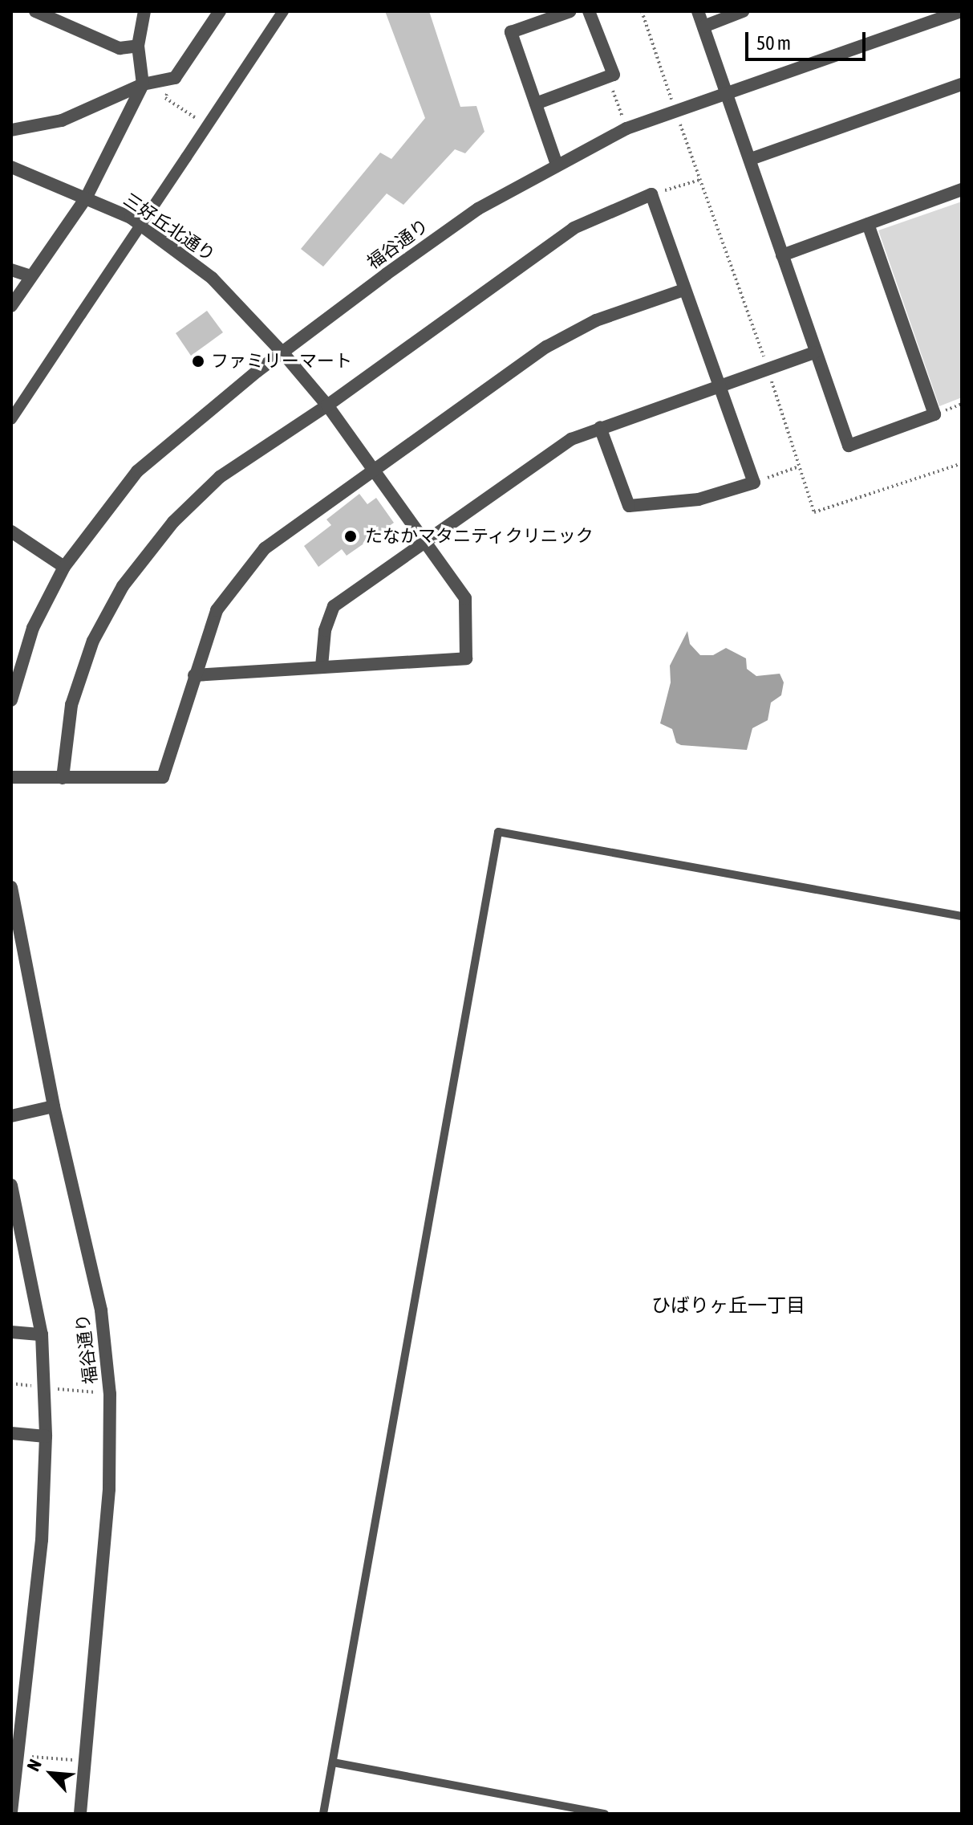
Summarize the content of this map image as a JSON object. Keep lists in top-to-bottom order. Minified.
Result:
{"streets":{"street":["三好丘北通り","福谷通り"]},"crossings":[["三好丘北通り","福谷通り"]],"districts":["ひばりヶ丘一丁目"],"places":["ファミリーマート","たなかマタニティクリニック"],"scale_bar":"50 m","north":"top left"}
